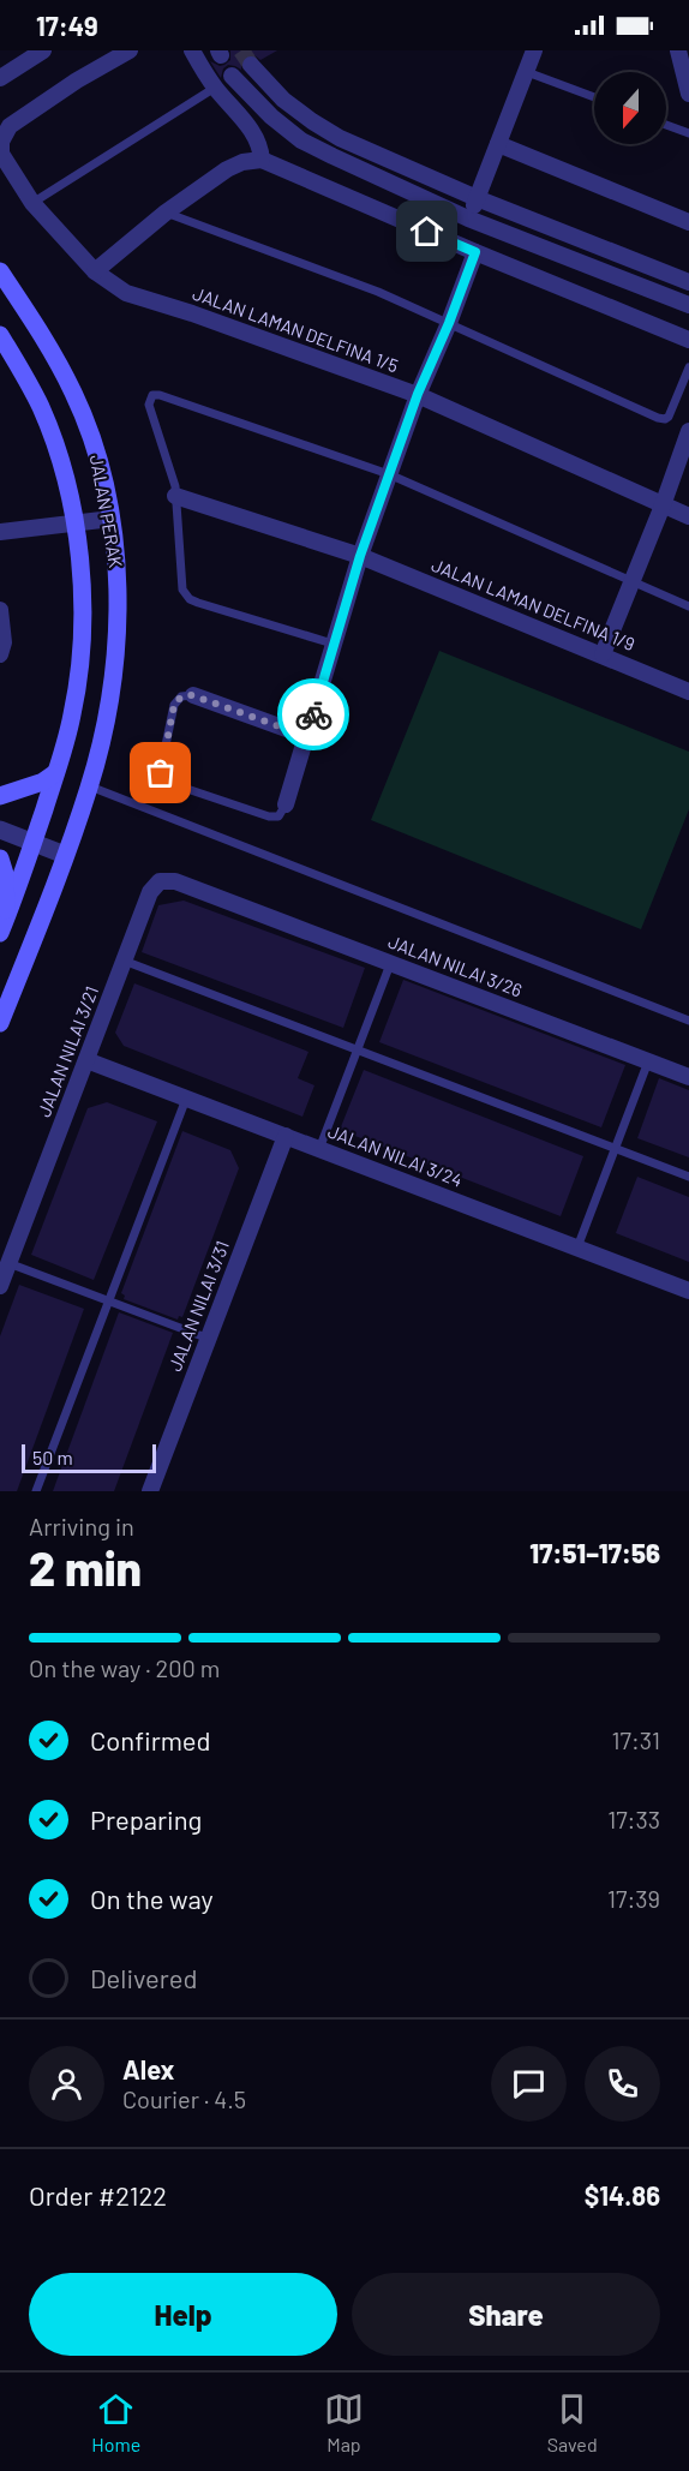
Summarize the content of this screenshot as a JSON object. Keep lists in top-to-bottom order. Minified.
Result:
{"streets":{"main road":["JALAN PERAK"],"street":["JALAN LAMAN DELFINA 1/5","JALAN LAMAN DELFINA 1/9","JALAN NILAI 3/26","JALAN NILAI 3/21","JALAN NILAI 3/24","JALAN NILAI 3/31"]},"crossings":[["JALAN NILAI 3/26","JALAN NILAI 3/21"],["JALAN NILAI 3/21","JALAN NILAI 3/24"],["JALAN NILAI 3/24","JALAN NILAI 3/31"]],"scale_bar":"50 m","north":"bottom","page":{"status":"17:49","scale":"50 m","heading":["2 min","Arriving in","17:51–17:56"],"panel":["Alex","Courier · 4.5","Order #2122","$14.86"],"bar":"On the way · 200 m","list":[["Confirmed","17:31"],["Preparing","17:33"],["On the way","17:39"],"Delivered"],"buttons":["Help","Share"],"tabs":["Home","Map","Saved"]}}
